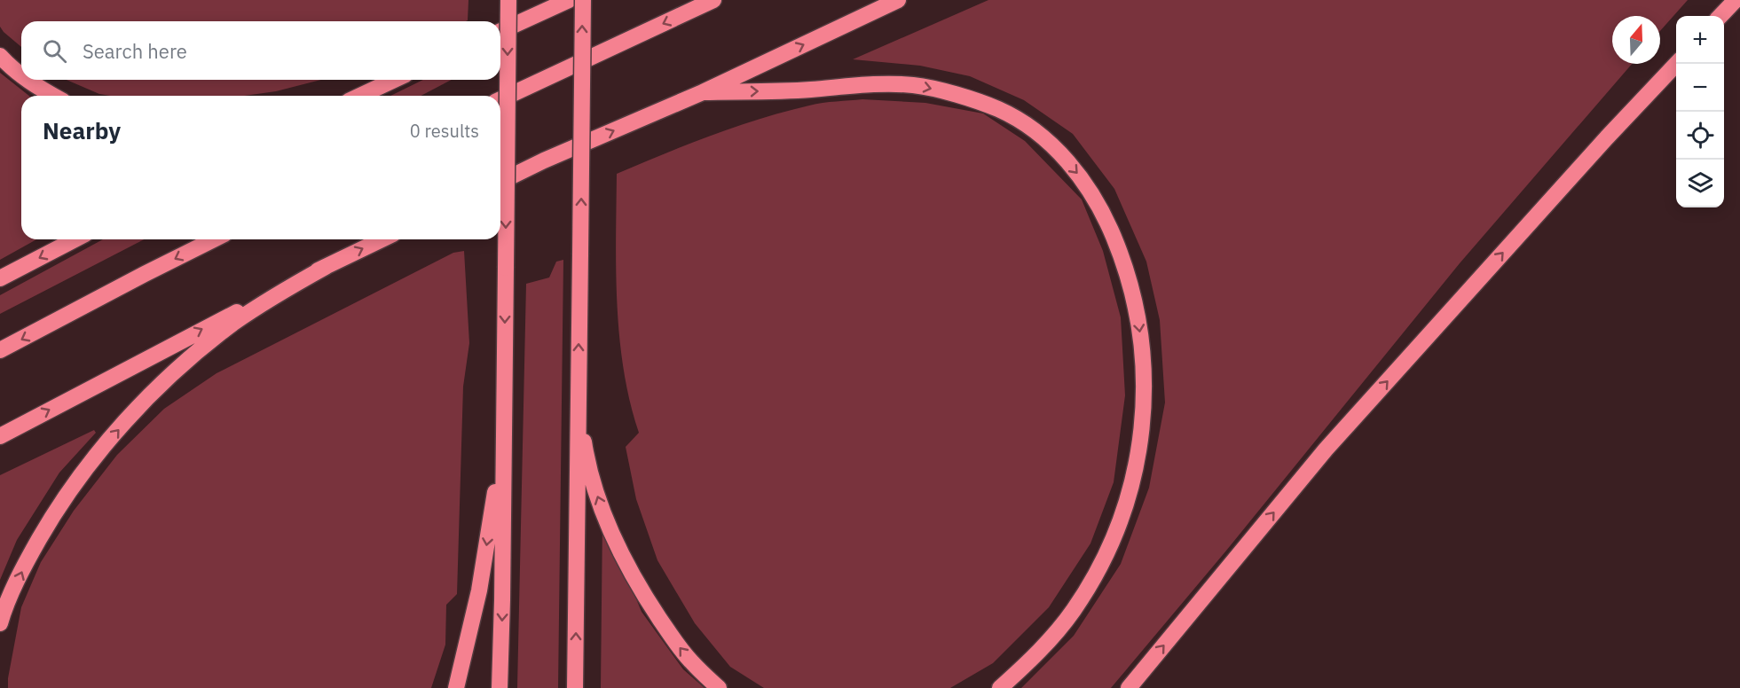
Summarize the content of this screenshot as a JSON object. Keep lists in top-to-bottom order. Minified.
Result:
{"north":"top","page":{"map_buttons":["+","−"],"search":"Search here","heading":["Nearby","0 results"]}}
